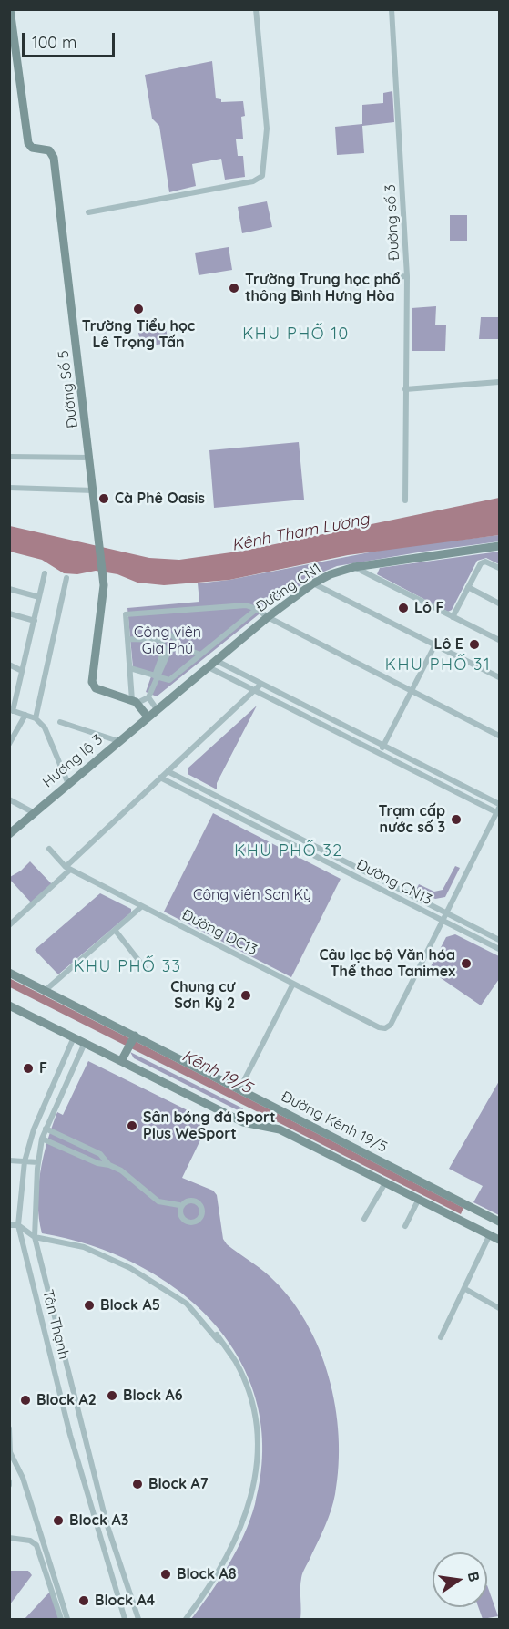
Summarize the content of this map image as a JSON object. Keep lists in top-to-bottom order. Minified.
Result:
{"streets":{"street":["Đường số 3","Đường Số 5","Đường CN1","Hương lộ 3","Đường CN13","Đường DC13","Đường Kênh 19/5","Tân Thạnh"]},"crossings":[["Đường CN1","Hương lộ 3"],["Đường CN13","Đường DC13"],["Đường Kênh 19/5","Tân Thạnh"]],"districts":["KHU PHỐ 10","KHU PHỐ 31","KHU PHỐ 32","KHU PHỐ 33"],"water":["Kênh Tham Lương","Kênh 19/5"],"parks":["Công viên Gia Phú","Công viên Sơn Kỳ"],"places":["Trường Trung học phổ thông Bình Hưng Hòa","Trường Tiểu học Lê Trọng Tấn","Cà Phê Oasis","Lô F","Lô E","Trạm cấp nước số 3","Câu lạc bộ Văn hóa Thể thao Tanimex","Chung cư Sơn Kỳ 2","F","Sân bóng đá Sport Plus WeSport","Block A5","Block A6","Block A2","Block A7","Block A3","Block A8","Block A4"],"scale_bar":"100 m","north":"right"}
